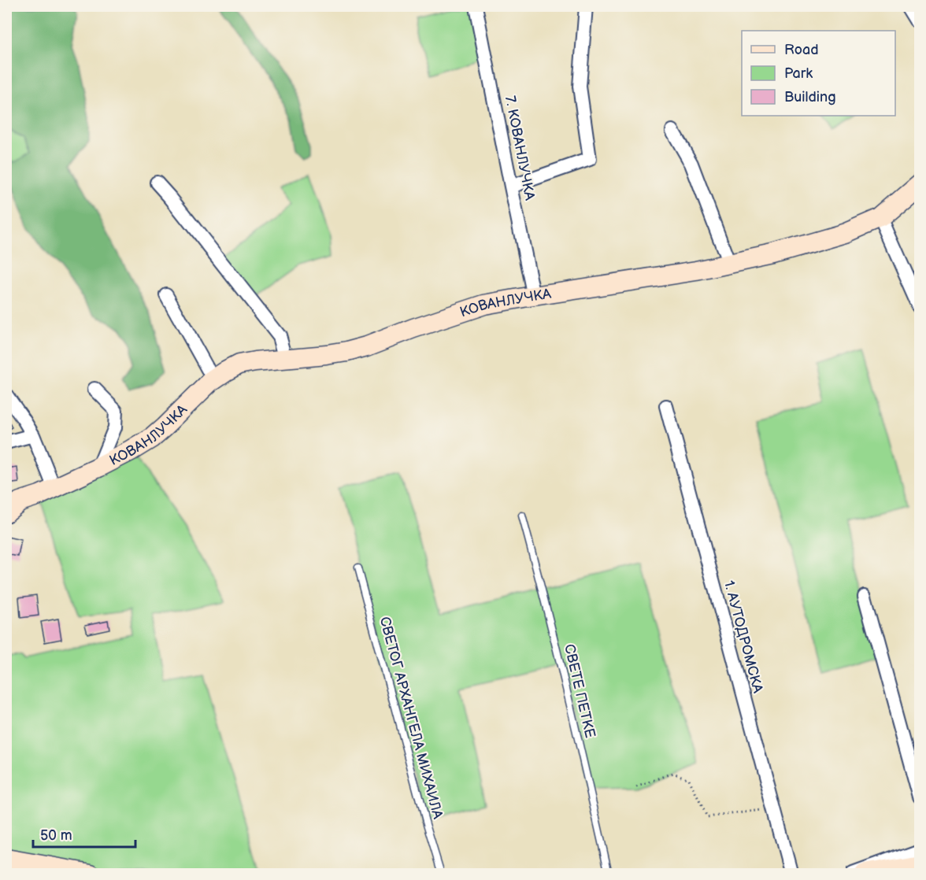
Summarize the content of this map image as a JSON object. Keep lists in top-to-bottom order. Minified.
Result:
{"streets":{"street":["7. КОВАНЛУЧКА","КОВАНЛУЧКА","1. АУТОДРОМСКА"],"lane":["СВЕТЕ ПЕТКЕ","СВЕТОГ АРХАНГЕЛА МИХАИЛА"]},"crossings":[["7. КОВАНЛУЧКА","КОВАНЛУЧКА"]],"legend":["Road","Park","Building"],"scale_bar":"50 m"}
